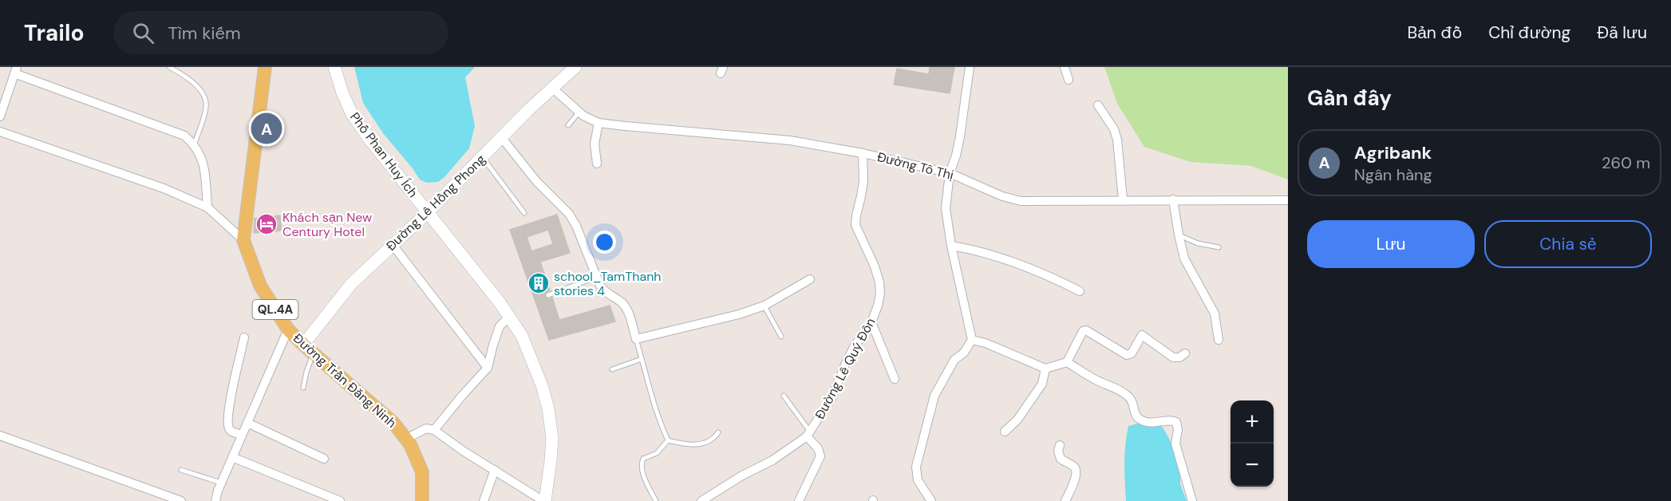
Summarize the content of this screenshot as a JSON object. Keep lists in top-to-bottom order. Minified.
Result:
{"streets":{"main road":["QL.4A","Đường Trần Đăng Ninh"],"street":["Phố Phan Huy Ích","Đường Tô Thị","Đường Lê Hồng Phong","Đường Lê Quý Đôn"]},"crossings":[["Phố Phan Huy Ích","Đường Lê Hồng Phong"],["Đường Tô Thị","Đường Lê Hồng Phong"],["Đường Tô Thị","Đường Lê Quý Đôn"],["Đường Lê Hồng Phong","Đường Trần Đăng Ninh"]],"places":{"hotel":["Khách sạn New Century Hotel"],"building":["school_TamThanh stories 4"]},"page":{"header":"Trailo","search":"Tìm kiếm","nav":["Bản đồ","Chỉ đường","Đã lưu"],"heading":"Gần đây","pins":"A","list":[{"mark":"A","name":"Agribank","note":"Ngân hàng","value":"260 m"}],"buttons":["Lưu","Chia sẻ"],"map_buttons":["+","−"]}}
